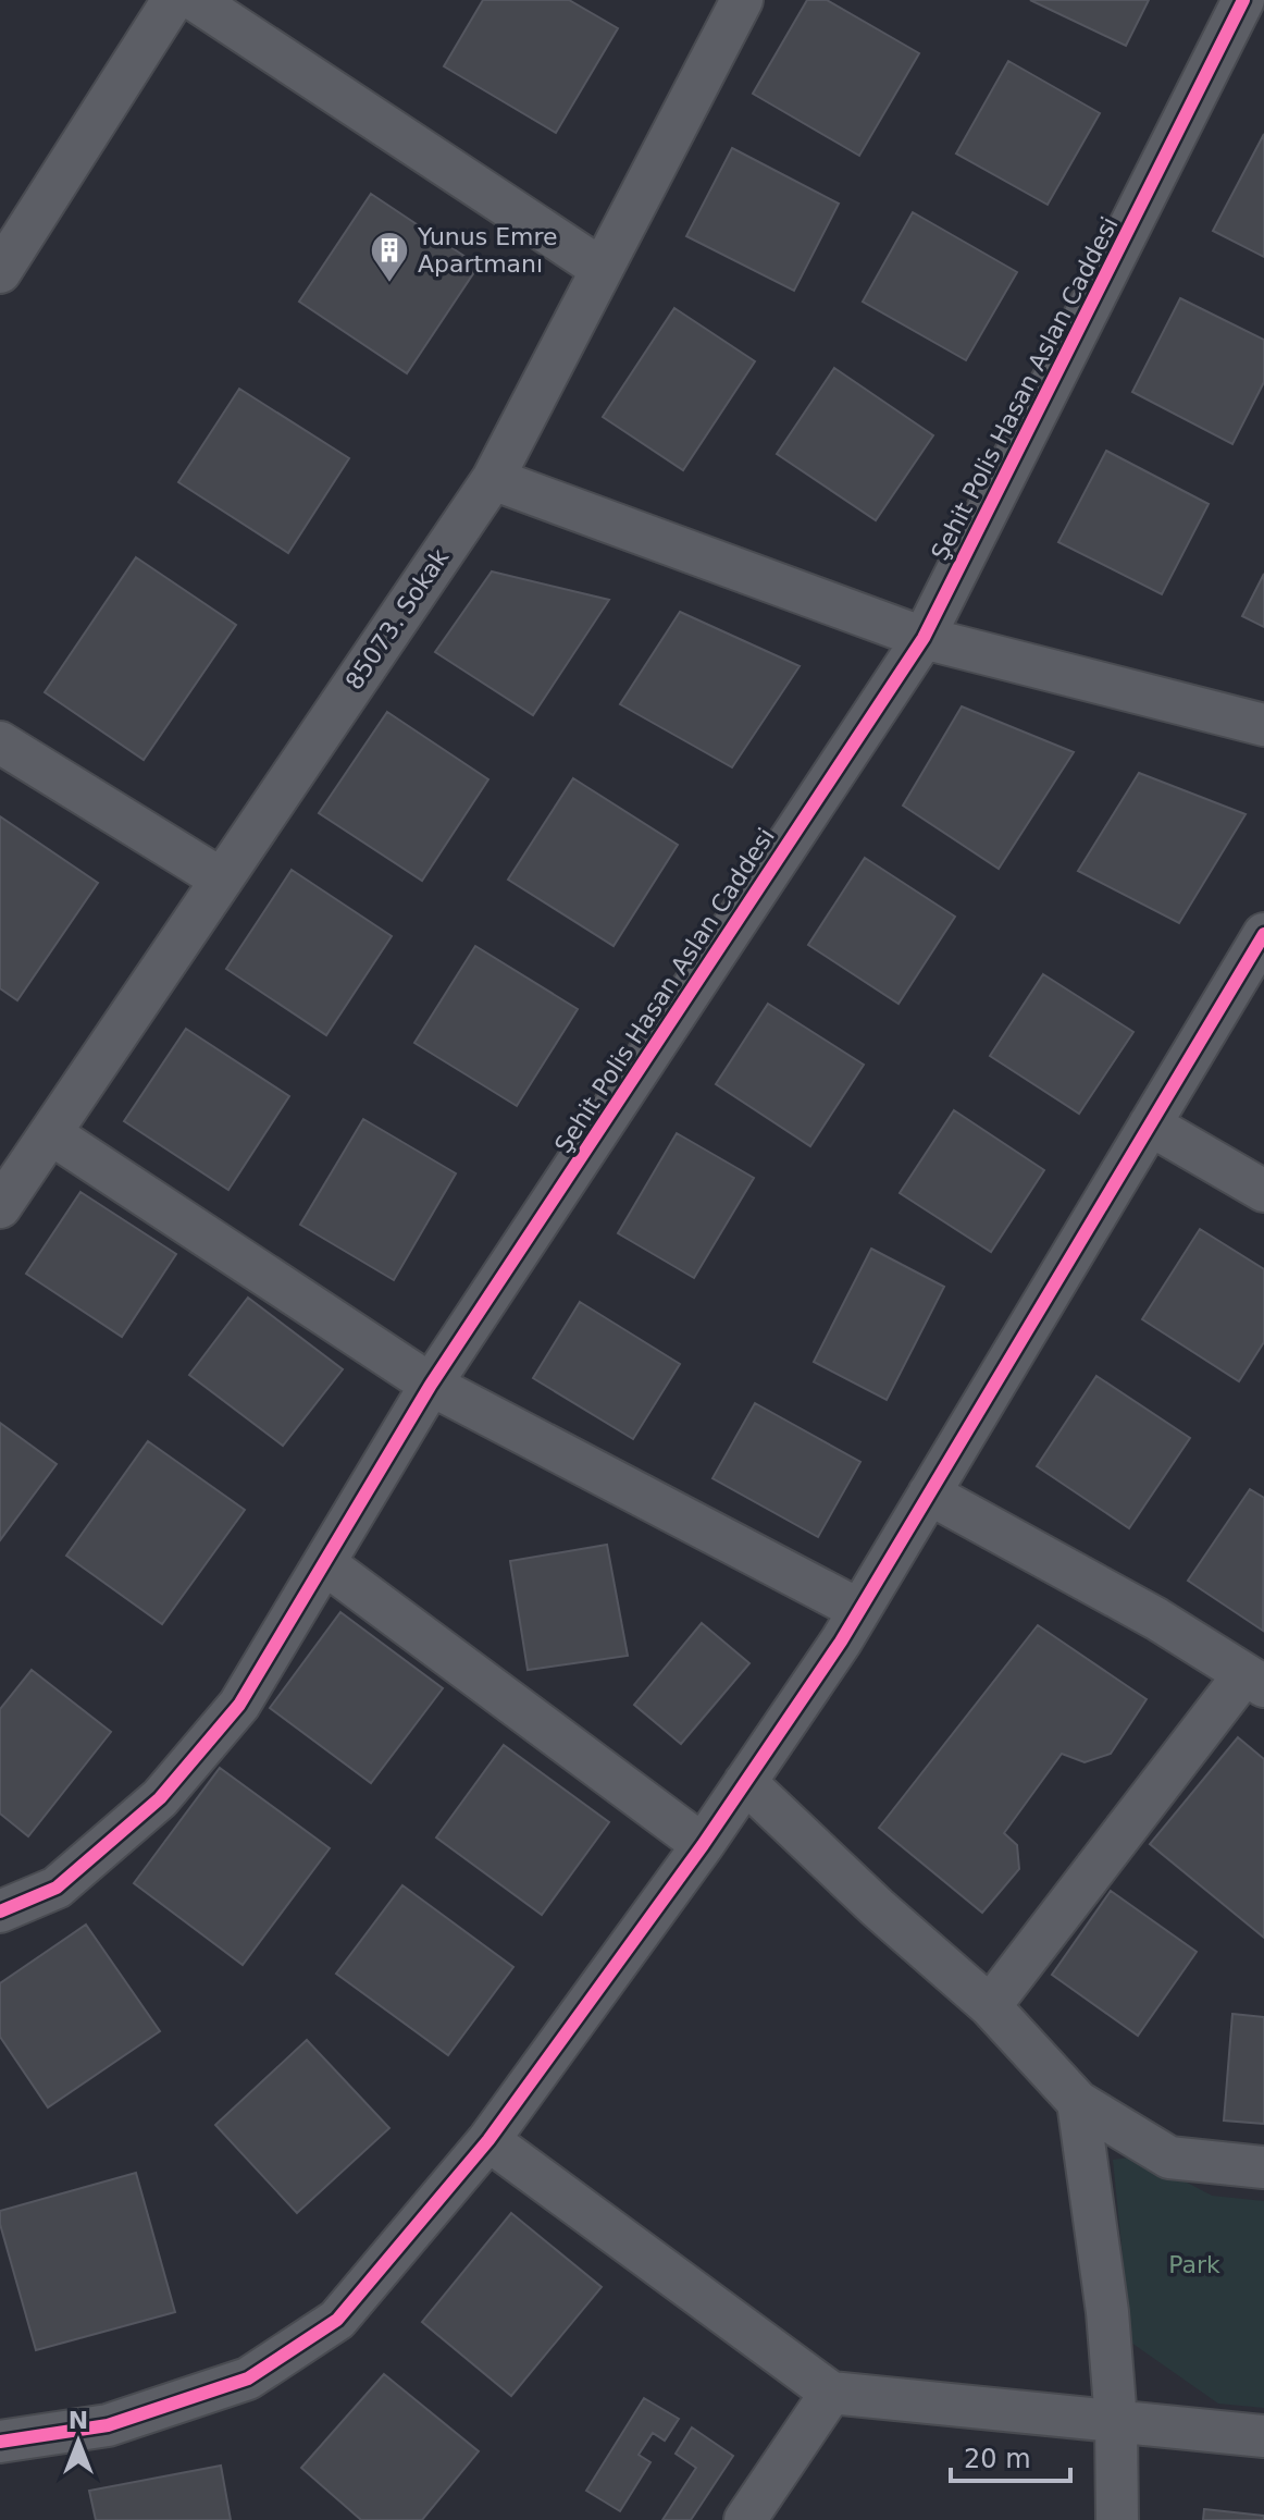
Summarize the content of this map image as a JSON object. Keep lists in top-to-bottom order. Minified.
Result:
{"streets":{"street":["Şehit Polis Hasan Aslan Caddesi","85073. Sokak"]},"parks":["Park"],"places":{"building":["Yunus Emre Apartmanı"]},"scale_bar":"20 m","north":"top"}
